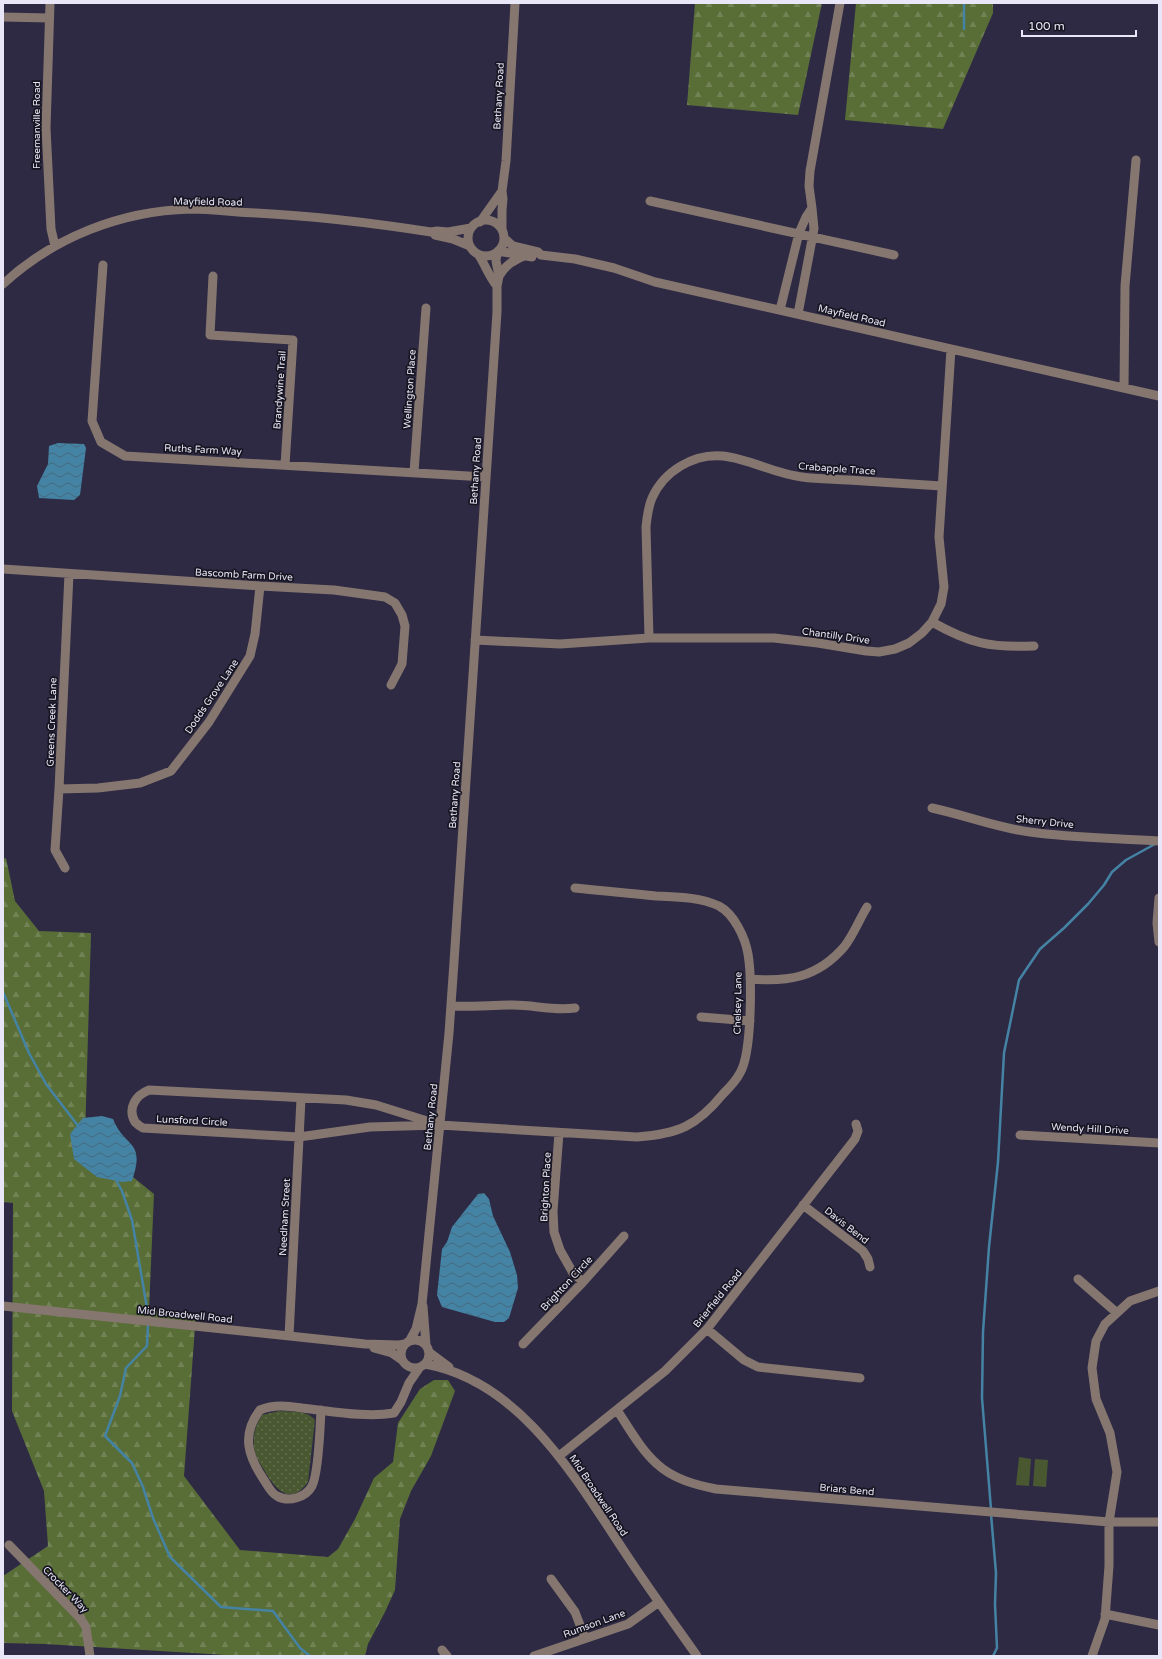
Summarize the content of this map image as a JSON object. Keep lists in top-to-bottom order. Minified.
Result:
{"streets":{"street":["Bethany Road","Freemanville Road","Mayfield Road","Wellington Place","Brandywine Trail","Ruths Farm Way","Crabapple Trace","Bascomb Farm Drive","Chantilly Drive","Dodds Grove Lane","Greens Creek Lane","Sherry Drive","Chelsey Lane","Lunsford Circle","Wendy Hill Drive","Brighton Place","Needham Street","Davis Bend","Brighton Circle","Brierfield Road","Mid Broadwell Road","Briars Bend","Crocker Way","Rumson Lane"]},"crossings":[["Bethany Road","Mayfield Road"],["Bethany Road","Ruths Farm Way"],["Bethany Road","Chantilly Drive"],["Bethany Road","Chelsey Lane"],["Bethany Road","Lunsford Circle"],["Bethany Road","Mid Broadwell Road"],["Freemanville Road","Mayfield Road"],["Mayfield Road","Chantilly Drive"],["Wellington Place","Ruths Farm Way"],["Brandywine Trail","Ruths Farm Way"],["Crabapple Trace","Chantilly Drive"],["Bascomb Farm Drive","Dodds Grove Lane"],["Bascomb Farm Drive","Greens Creek Lane"],["Dodds Grove Lane","Greens Creek Lane"],["Chelsey Lane","Lunsford Circle"],["Chelsey Lane","Brighton Place"],["Lunsford Circle","Needham Street"],["Brighton Place","Brighton Circle"],["Needham Street","Mid Broadwell Road"],["Davis Bend","Brierfield Road"],["Brierfield Road","Mid Broadwell Road"],["Brierfield Road","Briars Bend"],["Mid Broadwell Road","Rumson Lane"]],"scale_bar":"100 m"}
